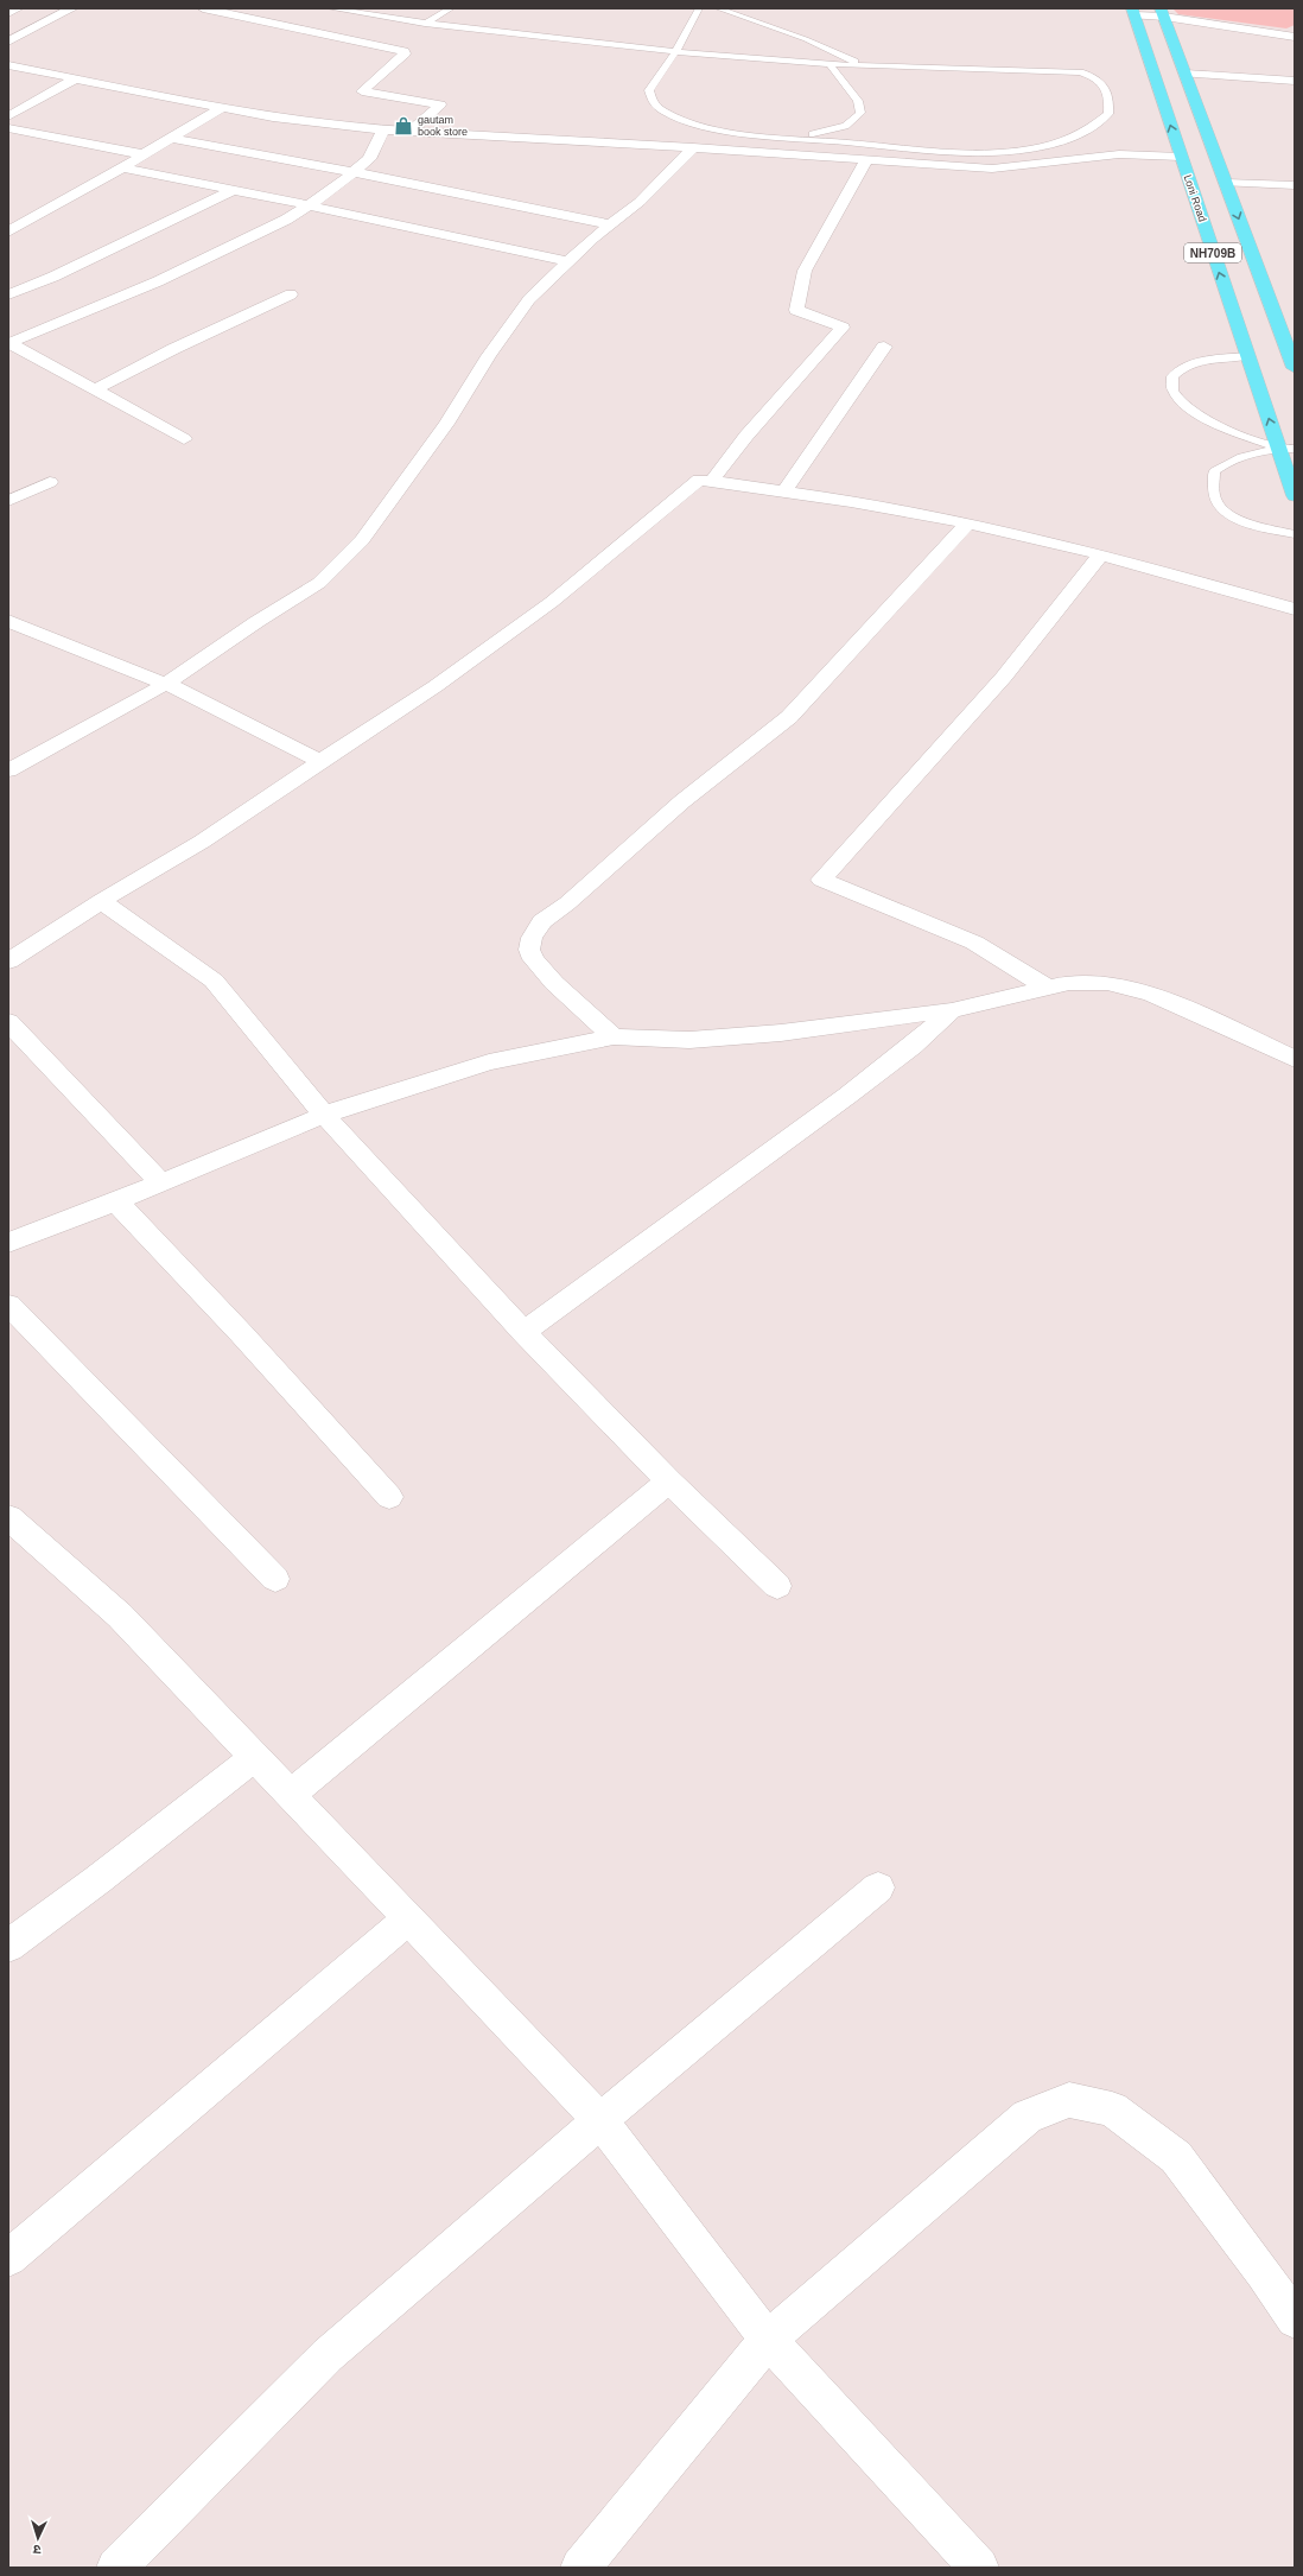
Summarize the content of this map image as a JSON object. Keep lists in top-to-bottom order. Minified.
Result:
{"streets":{"highway":["Loni Road","NH709B"]},"places":{"shop":["gautam book store"]},"north":"bottom"}
